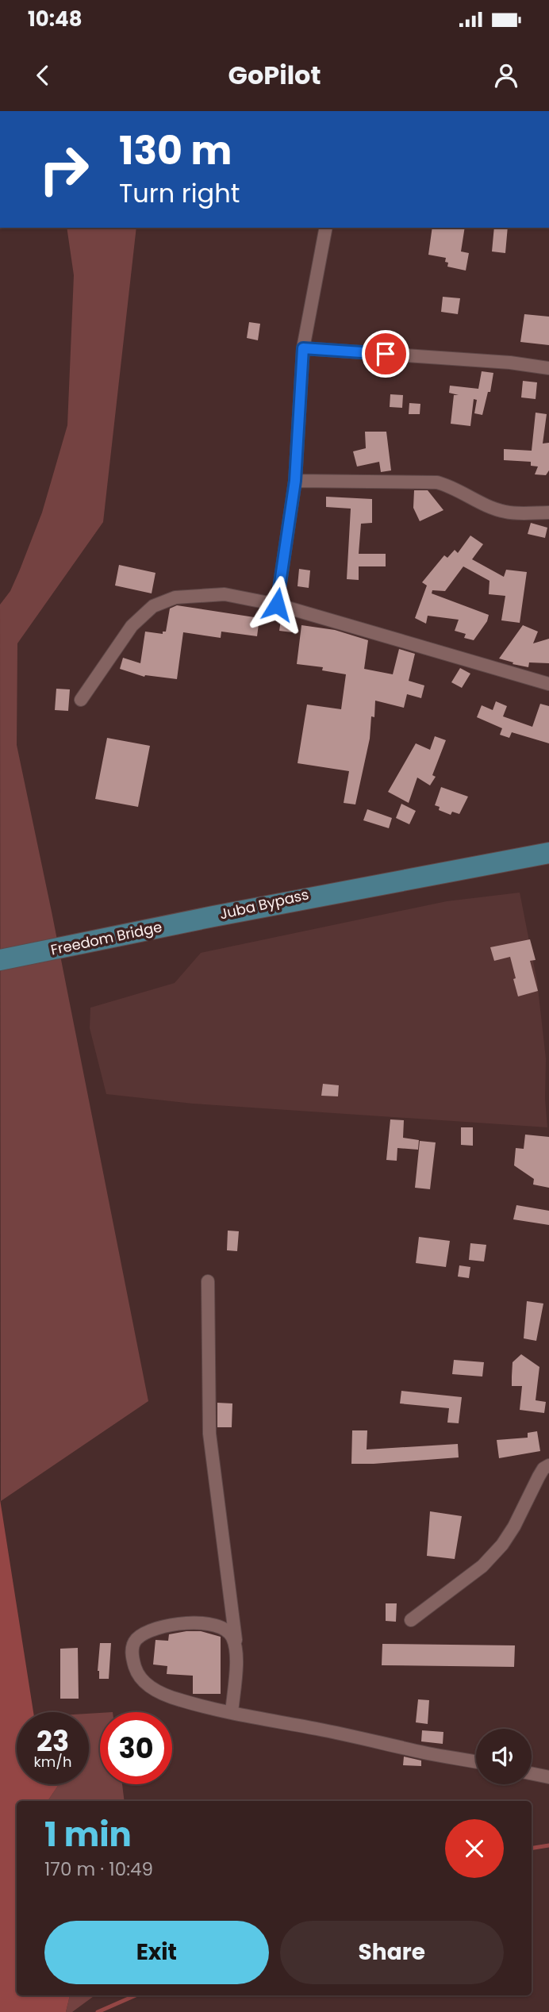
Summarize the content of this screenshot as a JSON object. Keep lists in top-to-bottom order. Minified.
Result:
{"streets":{"main road":["Juba Bypass","Freedom Bridge"]},"crossings":[["Juba Bypass","Freedom Bridge"]],"page":{"status":"10:48","header":"GoPilot","turn":["130 m","Turn right"],"speed":"23 km/h","limit":"30","heading":["1 min","170 m · 10:49"],"buttons":["Exit","Share"]}}
